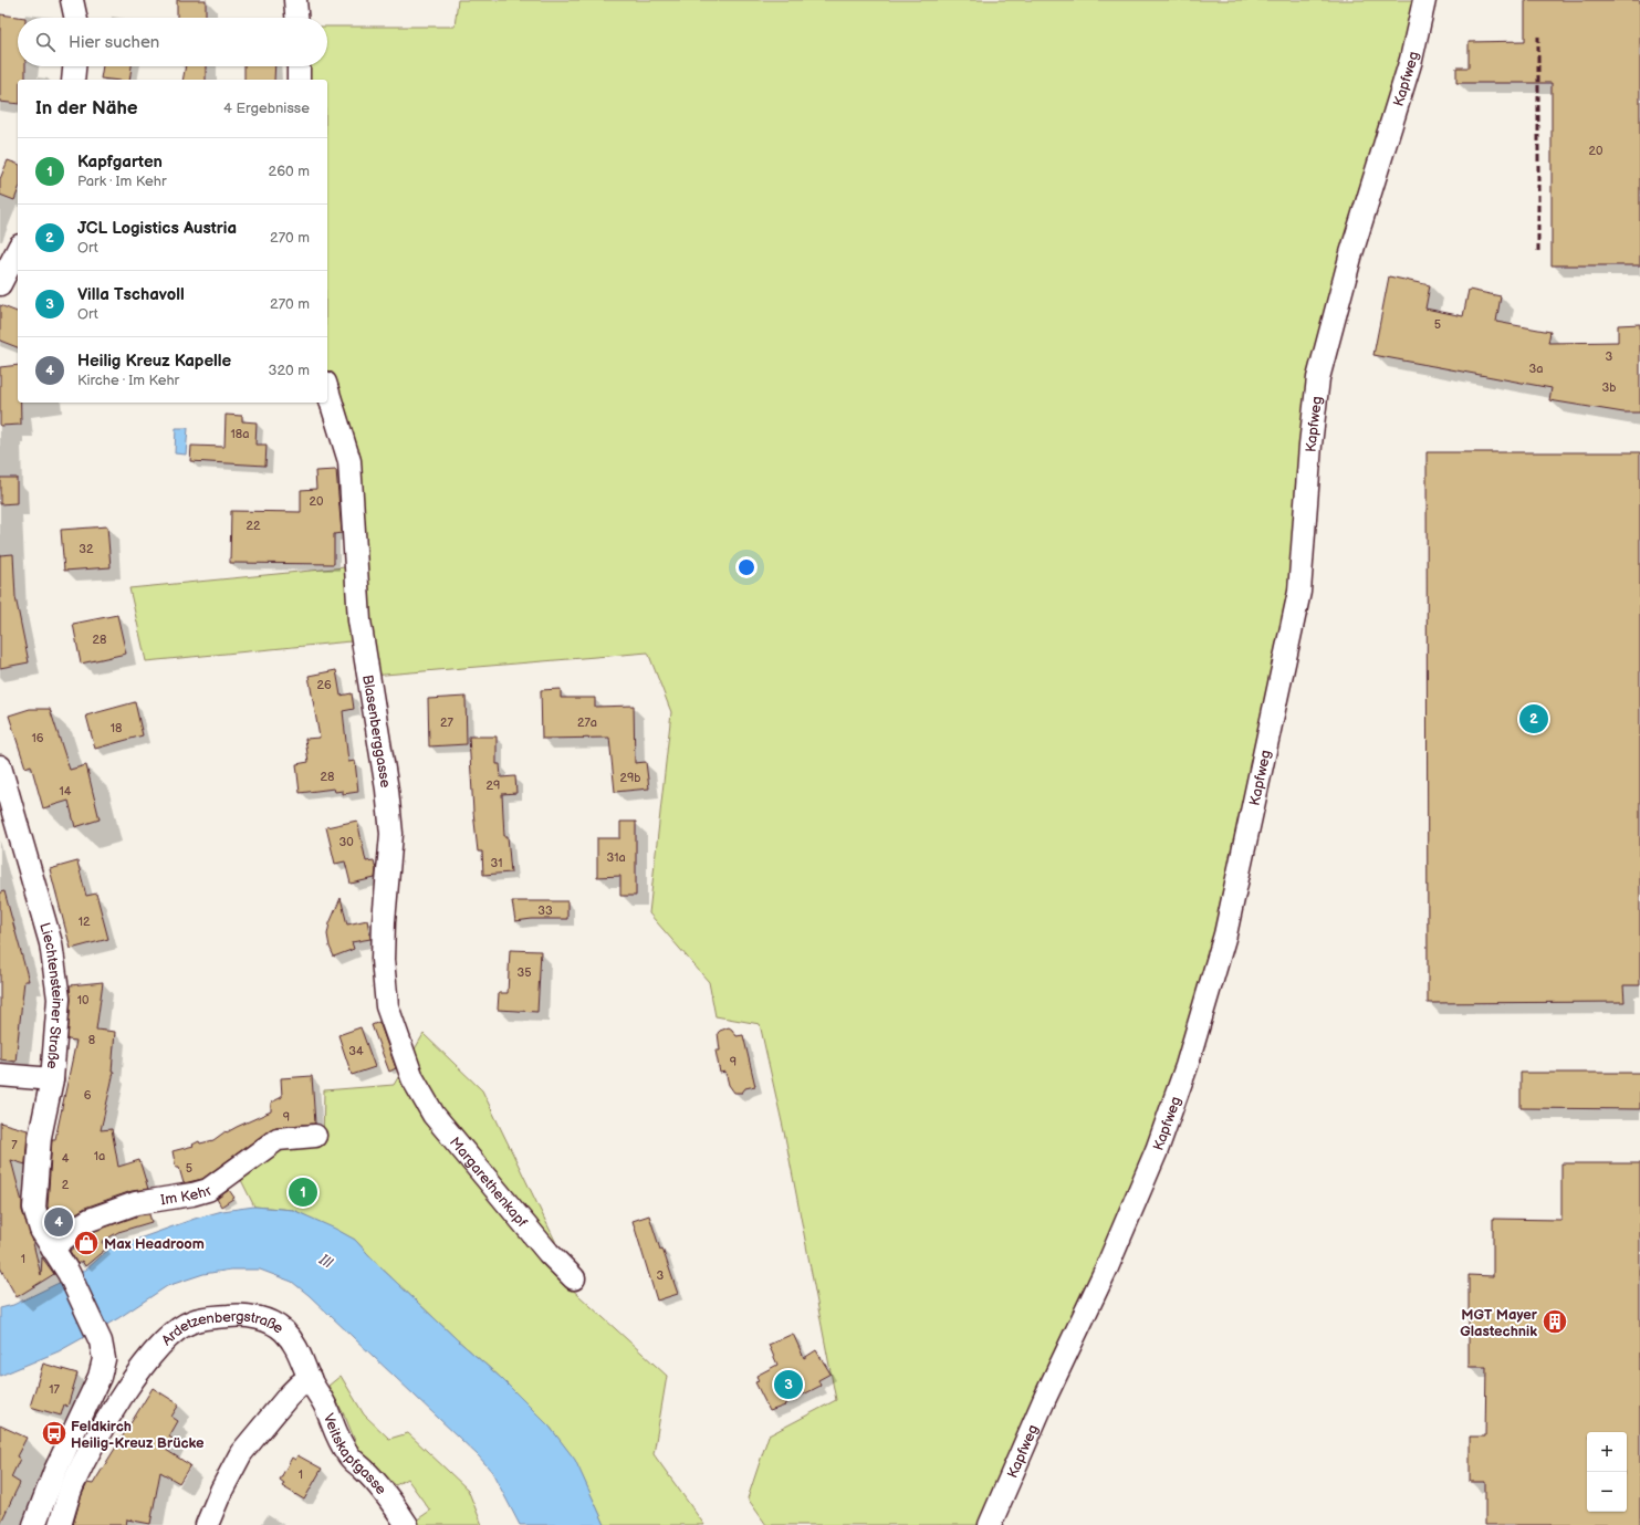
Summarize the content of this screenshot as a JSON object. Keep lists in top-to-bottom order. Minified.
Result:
{"streets":{"street":["Kapfweg","Blasenberggasse","Liechtensteiner Straße","Margarethenkapf","Im Kehr","Ardetzenbergstraße","Veitskapfgasse"]},"crossings":[["Blasenberggasse","Margarethenkapf"],["Liechtensteiner Straße","Im Kehr"],["Ardetzenbergstraße","Veitskapfgasse"]],"water":["Ill"],"places":{"shop":["Max Headroom"],"building":["MGT Mayer Glastechnik"],"bus stop":["Feldkirch Heilig-Kreuz Brücke"]},"house_numbers":["20","5","3","3a","3b","18a","20","22","32","28","26","27","27a","18","16","28","29b","29","14","30","31a","31","33","12","35","10","8","34","9","6","9","7","1a","4","5","2","1","3","17","1"],"page":{"search":"Hier suchen","heading":["In der Nähe","4 Ergebnisse"],"list":[{"mark":"1","name":"Kapfgarten","note":"Park · Im Kehr","value":"260 m"},{"mark":"2","name":"JCL Logistics Austria","note":"Ort","value":"270 m"},{"mark":"3","name":"Villa Tschavoll","note":"Ort","value":"270 m"},{"mark":"4","name":"Heilig Kreuz Kapelle","note":"Kirche · Im Kehr","value":"320 m"}],"pins":["2","1","4","3"],"map_buttons":["+","−"]}}
